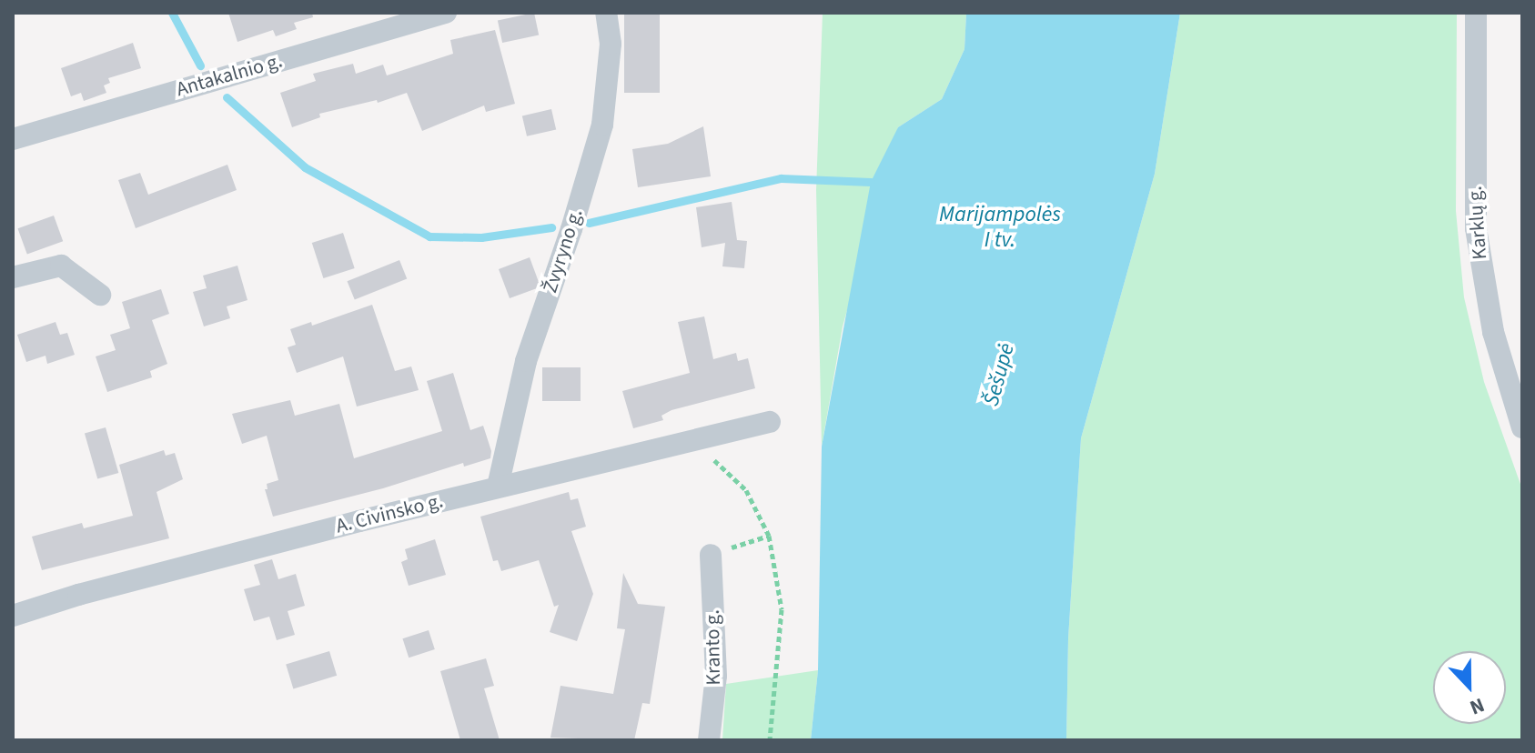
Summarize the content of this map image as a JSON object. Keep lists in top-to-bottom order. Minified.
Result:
{"streets":{"street":["Antakalnio g.","Karklų g.","Žvyryno g.","A. Civinsko g.","Kranto g."]},"crossings":[["Žvyryno g.","A. Civinsko g."]],"water":["Marijampolės I tv.","Šešupė"],"north":"bottom"}
